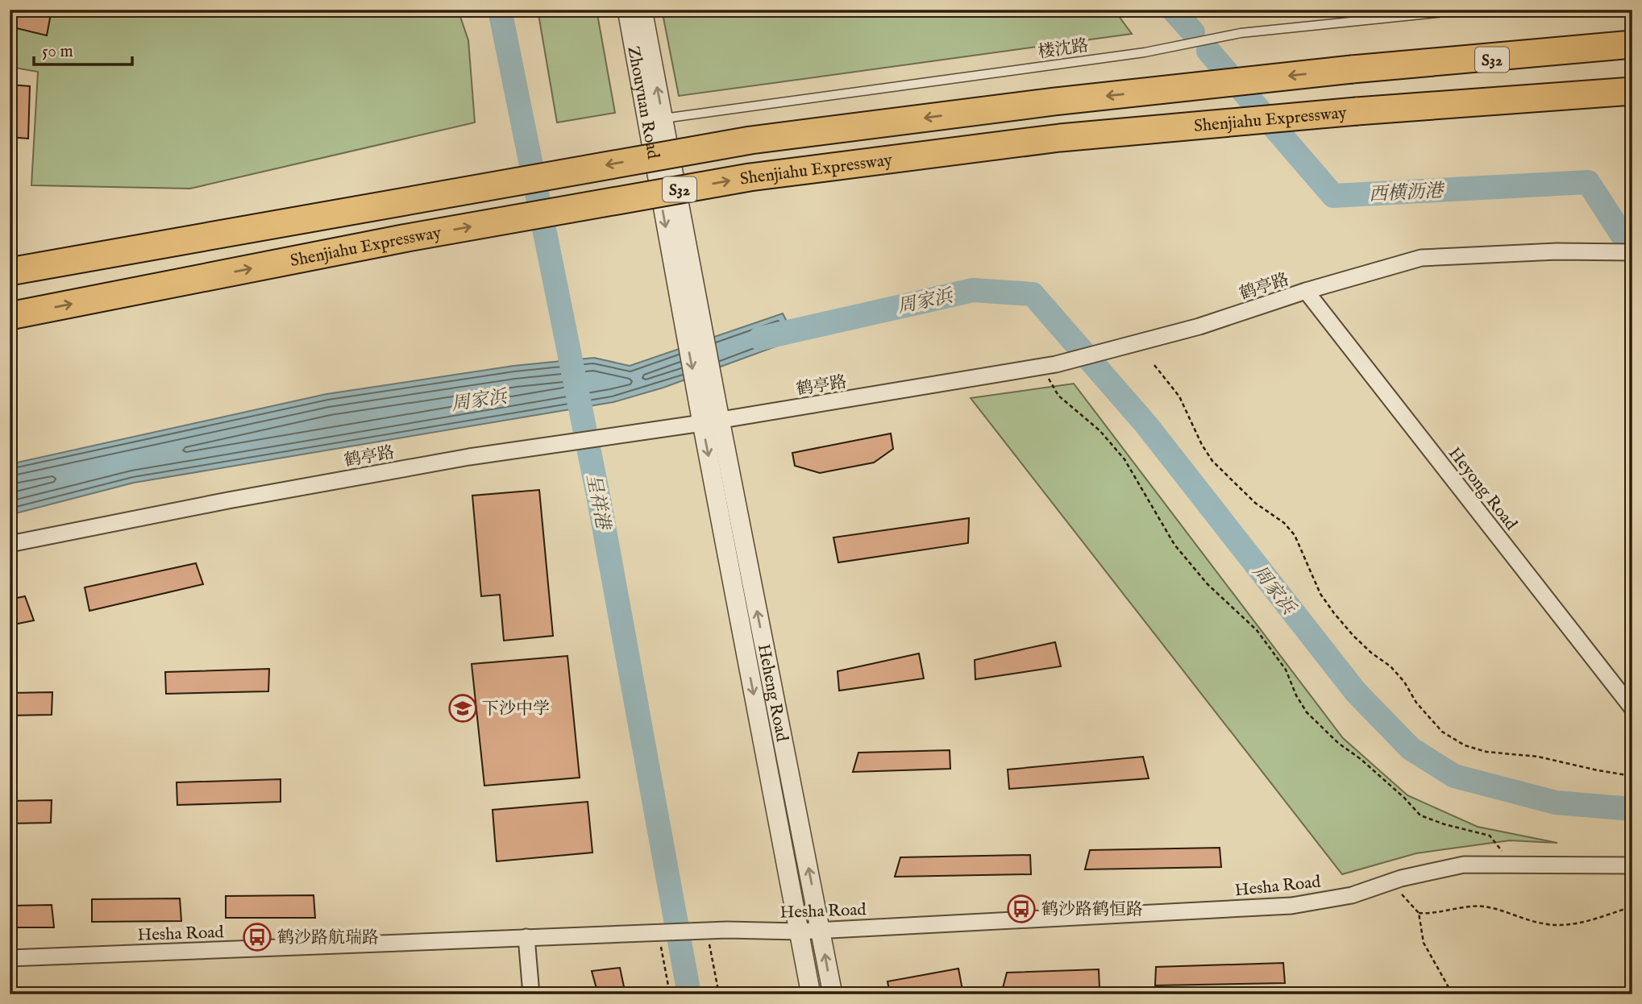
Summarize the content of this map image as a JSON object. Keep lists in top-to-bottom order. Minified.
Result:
{"streets":{"highway":["S32","Shenjiahu Expressway"],"street":["Zhouyuan Road","鹤亭路","Heyong Road","Heheng Road","Hesha Road"],"lane":["楼沈路"]},"crossings":[["楼沈路","Zhouyuan Road"],["Zhouyuan Road","Heheng Road"],["鹤亭路","Heyong Road"],["鹤亭路","Heheng Road"],["Heheng Road","Hesha Road"]],"water":["西横沥港","周家浜","呈祥港"],"places":{"school or university":["下沙中学"],"bus stop":["鹤沙路鹤恒路","鹤沙路航瑞路"]},"scale_bar":"50 m"}
